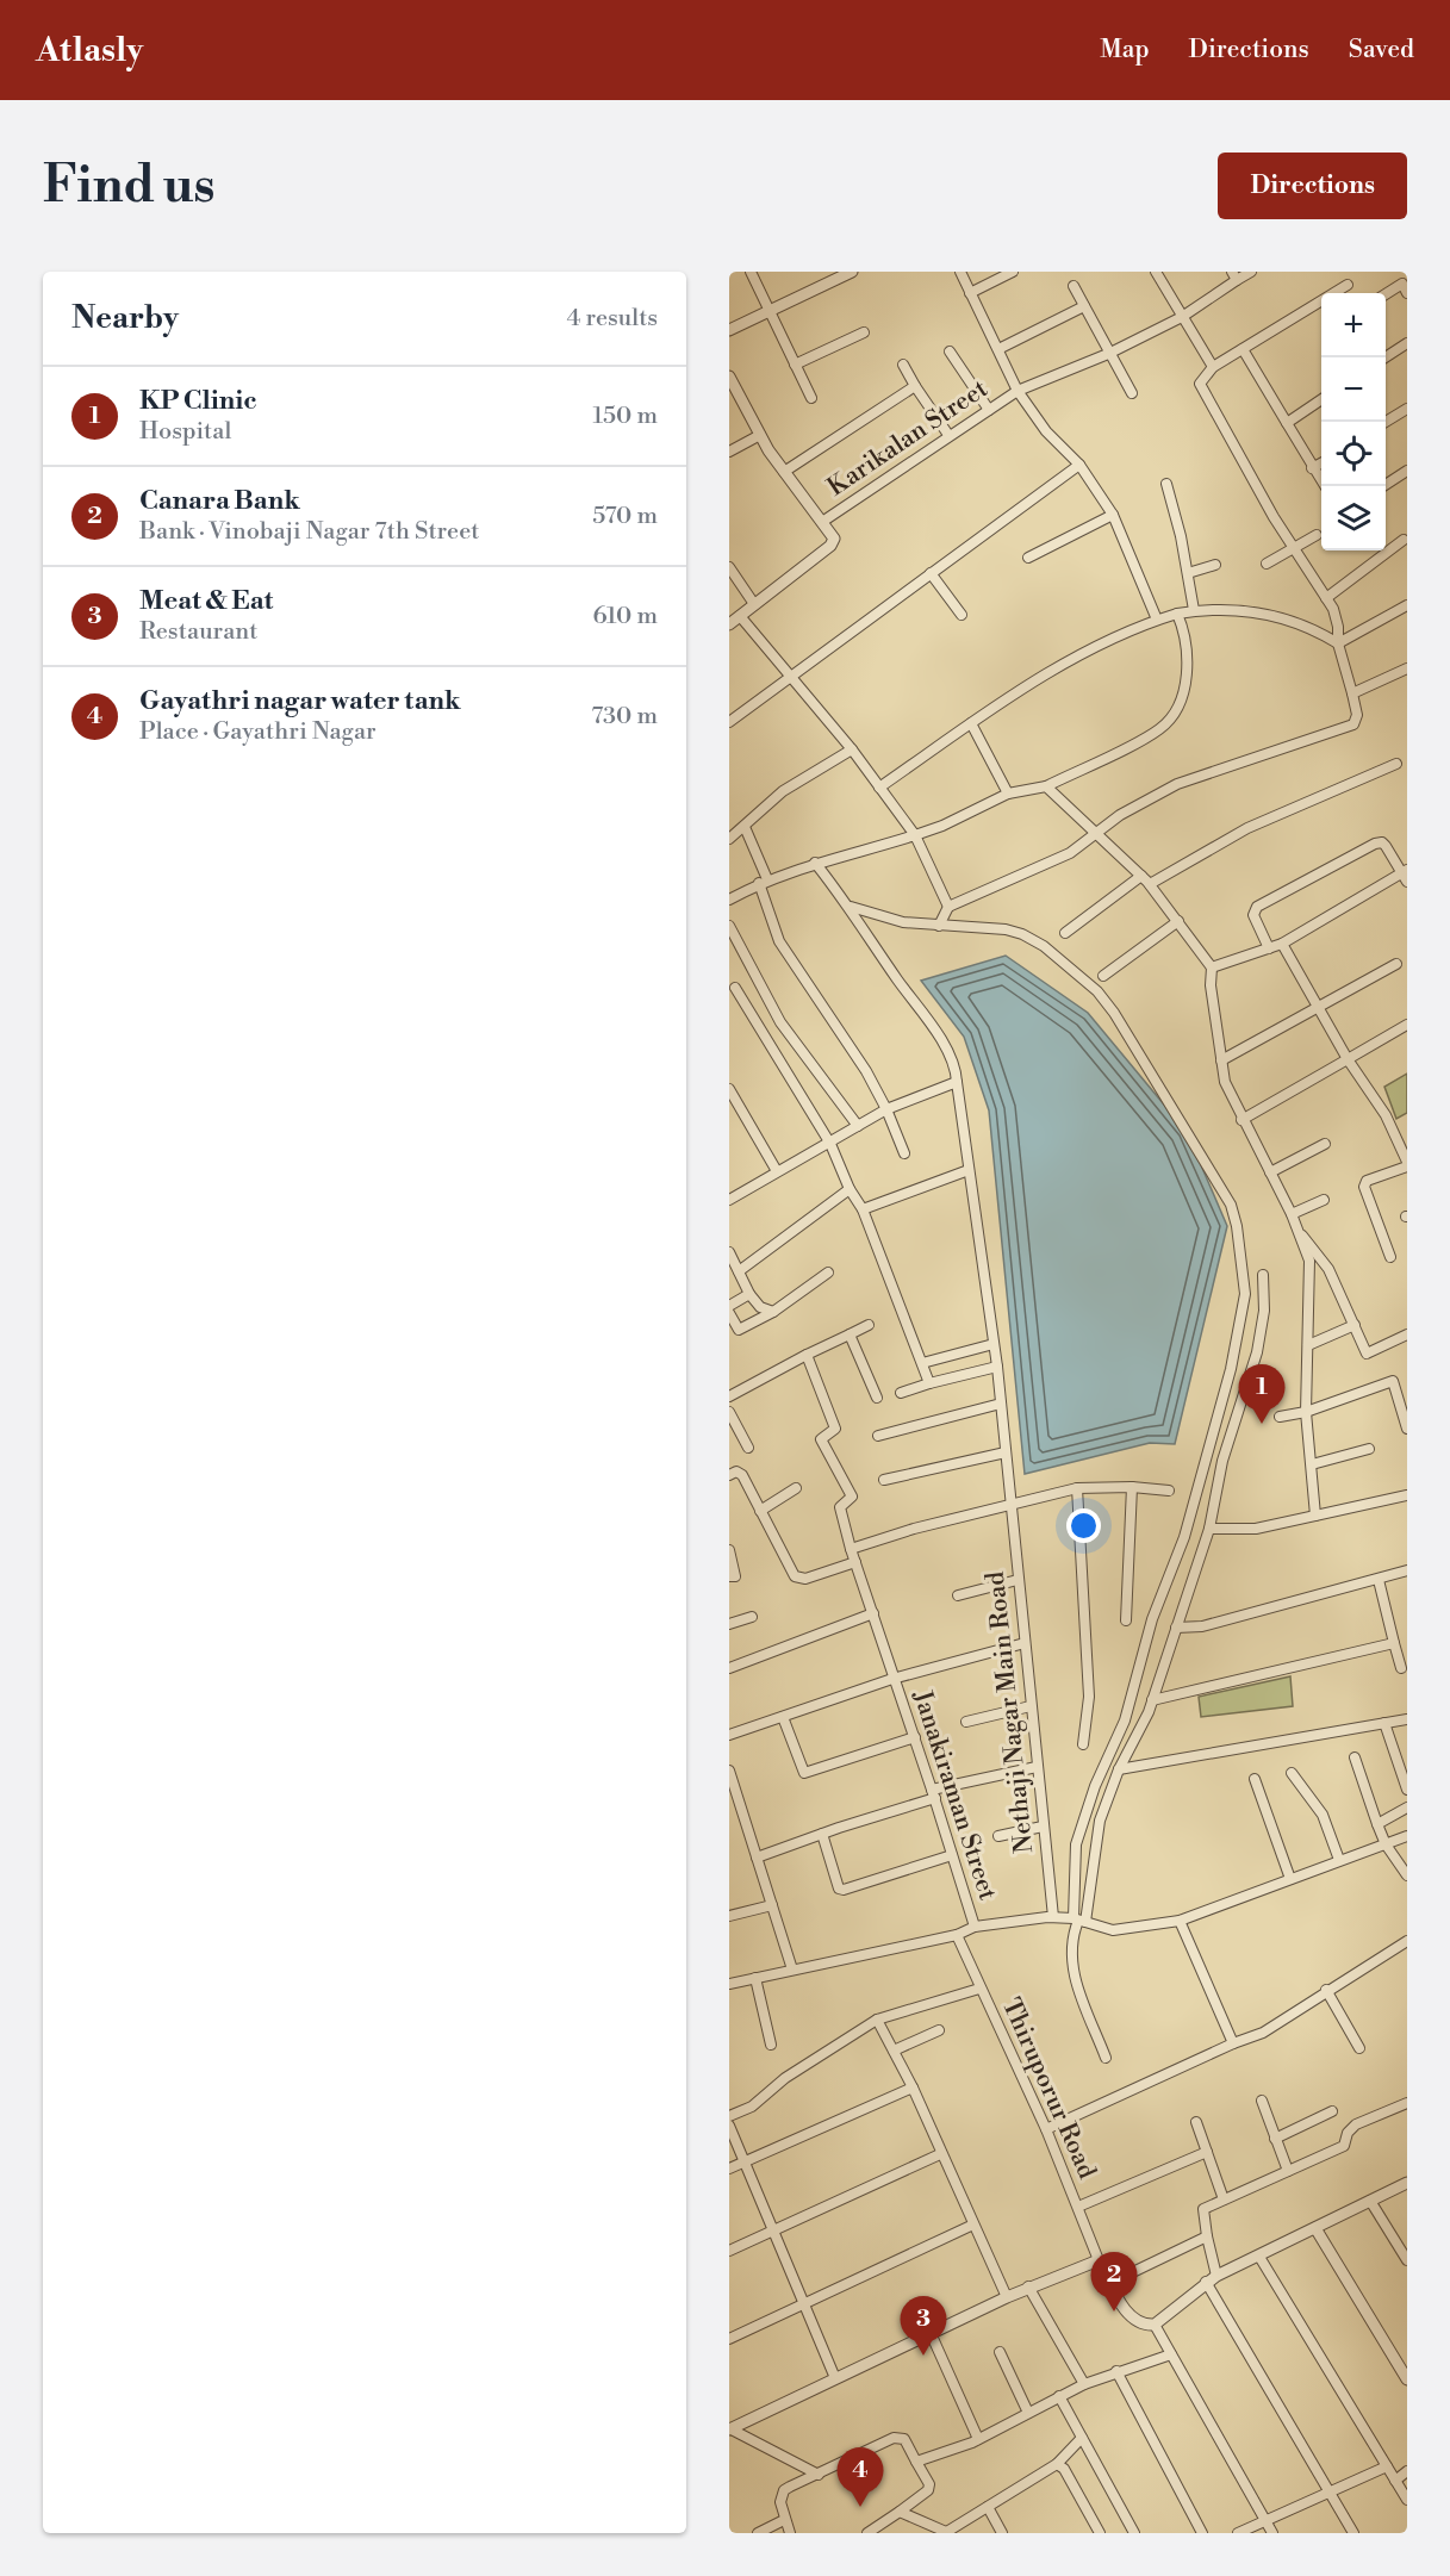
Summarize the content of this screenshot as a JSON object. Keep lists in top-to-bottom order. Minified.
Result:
{"streets":{"street":["Karikalan Street","Nethaji Nagar Main Road","Janakiraman Street","Thiruporur Road"]},"page":{"header":"Atlasly","nav":["Map","Directions","Saved"],"buttons":"Directions","title":"Find us","heading":["Nearby","4 results"],"map_buttons":["+","−"],"list":[{"mark":"1","name":"KP Clinic","note":"Hospital","value":"150 m"},{"mark":"2","name":"Canara Bank","note":"Bank · Vinobaji Nagar 7th Street","value":"570 m"},{"mark":"3","name":"Meat & Eat","note":"Restaurant","value":"610 m"},{"mark":"4","name":"Gayathri nagar water tank","note":"Place · Gayathri Nagar","value":"730 m"}],"pins":["1","2","3","4"]}}
